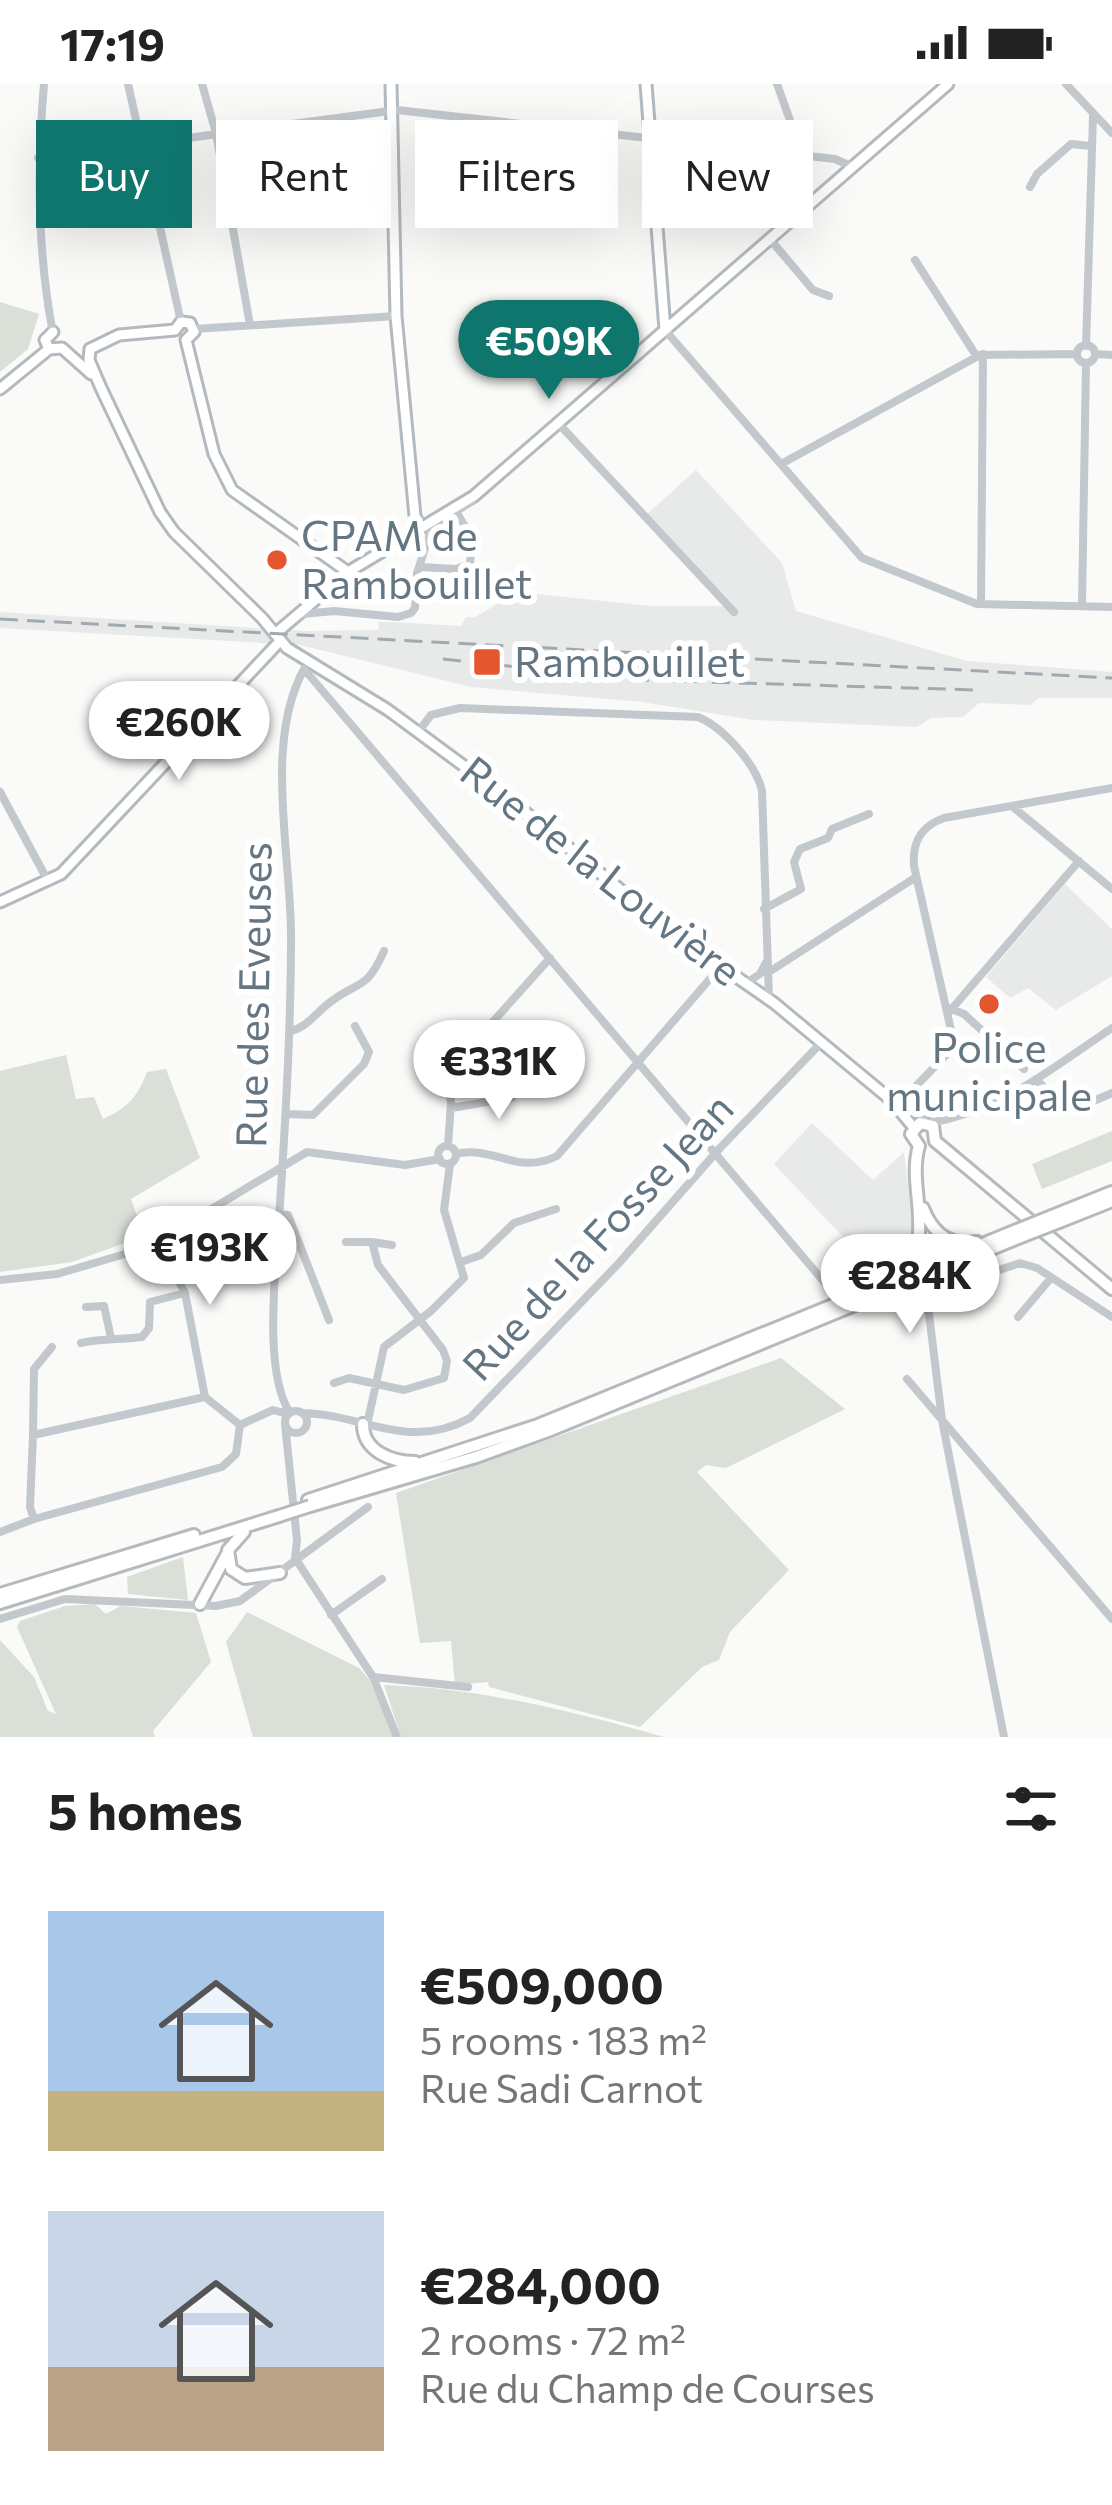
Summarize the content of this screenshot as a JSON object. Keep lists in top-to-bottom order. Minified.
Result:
{"streets":{"main road":["Rue de la Louvière"],"street":["Rue des Eveuses","Rue de la Fosse Jean"]},"crossings":[["Rue de la Louvière","Rue des Eveuses"],["Rue de la Louvière","Rue de la Fosse Jean"],["Rue des Eveuses","Rue de la Fosse Jean"]],"places":{"other":["CPAM de Rambouillet","Police municipale"],"transit":["Rambouillet"]},"page":{"status":"17:19","chip":["Buy","Rent","Filters","New"],"price":["€509K","€260K","€331K","€193K","€284K"],"heading":"5 homes","list":[{"name":"€509,000","note":"5 rooms · 183 m² · Rue Sadi Carnot"},{"name":"€284,000","note":"2 rooms · 72 m² · Rue du Champ de Courses"}]}}
